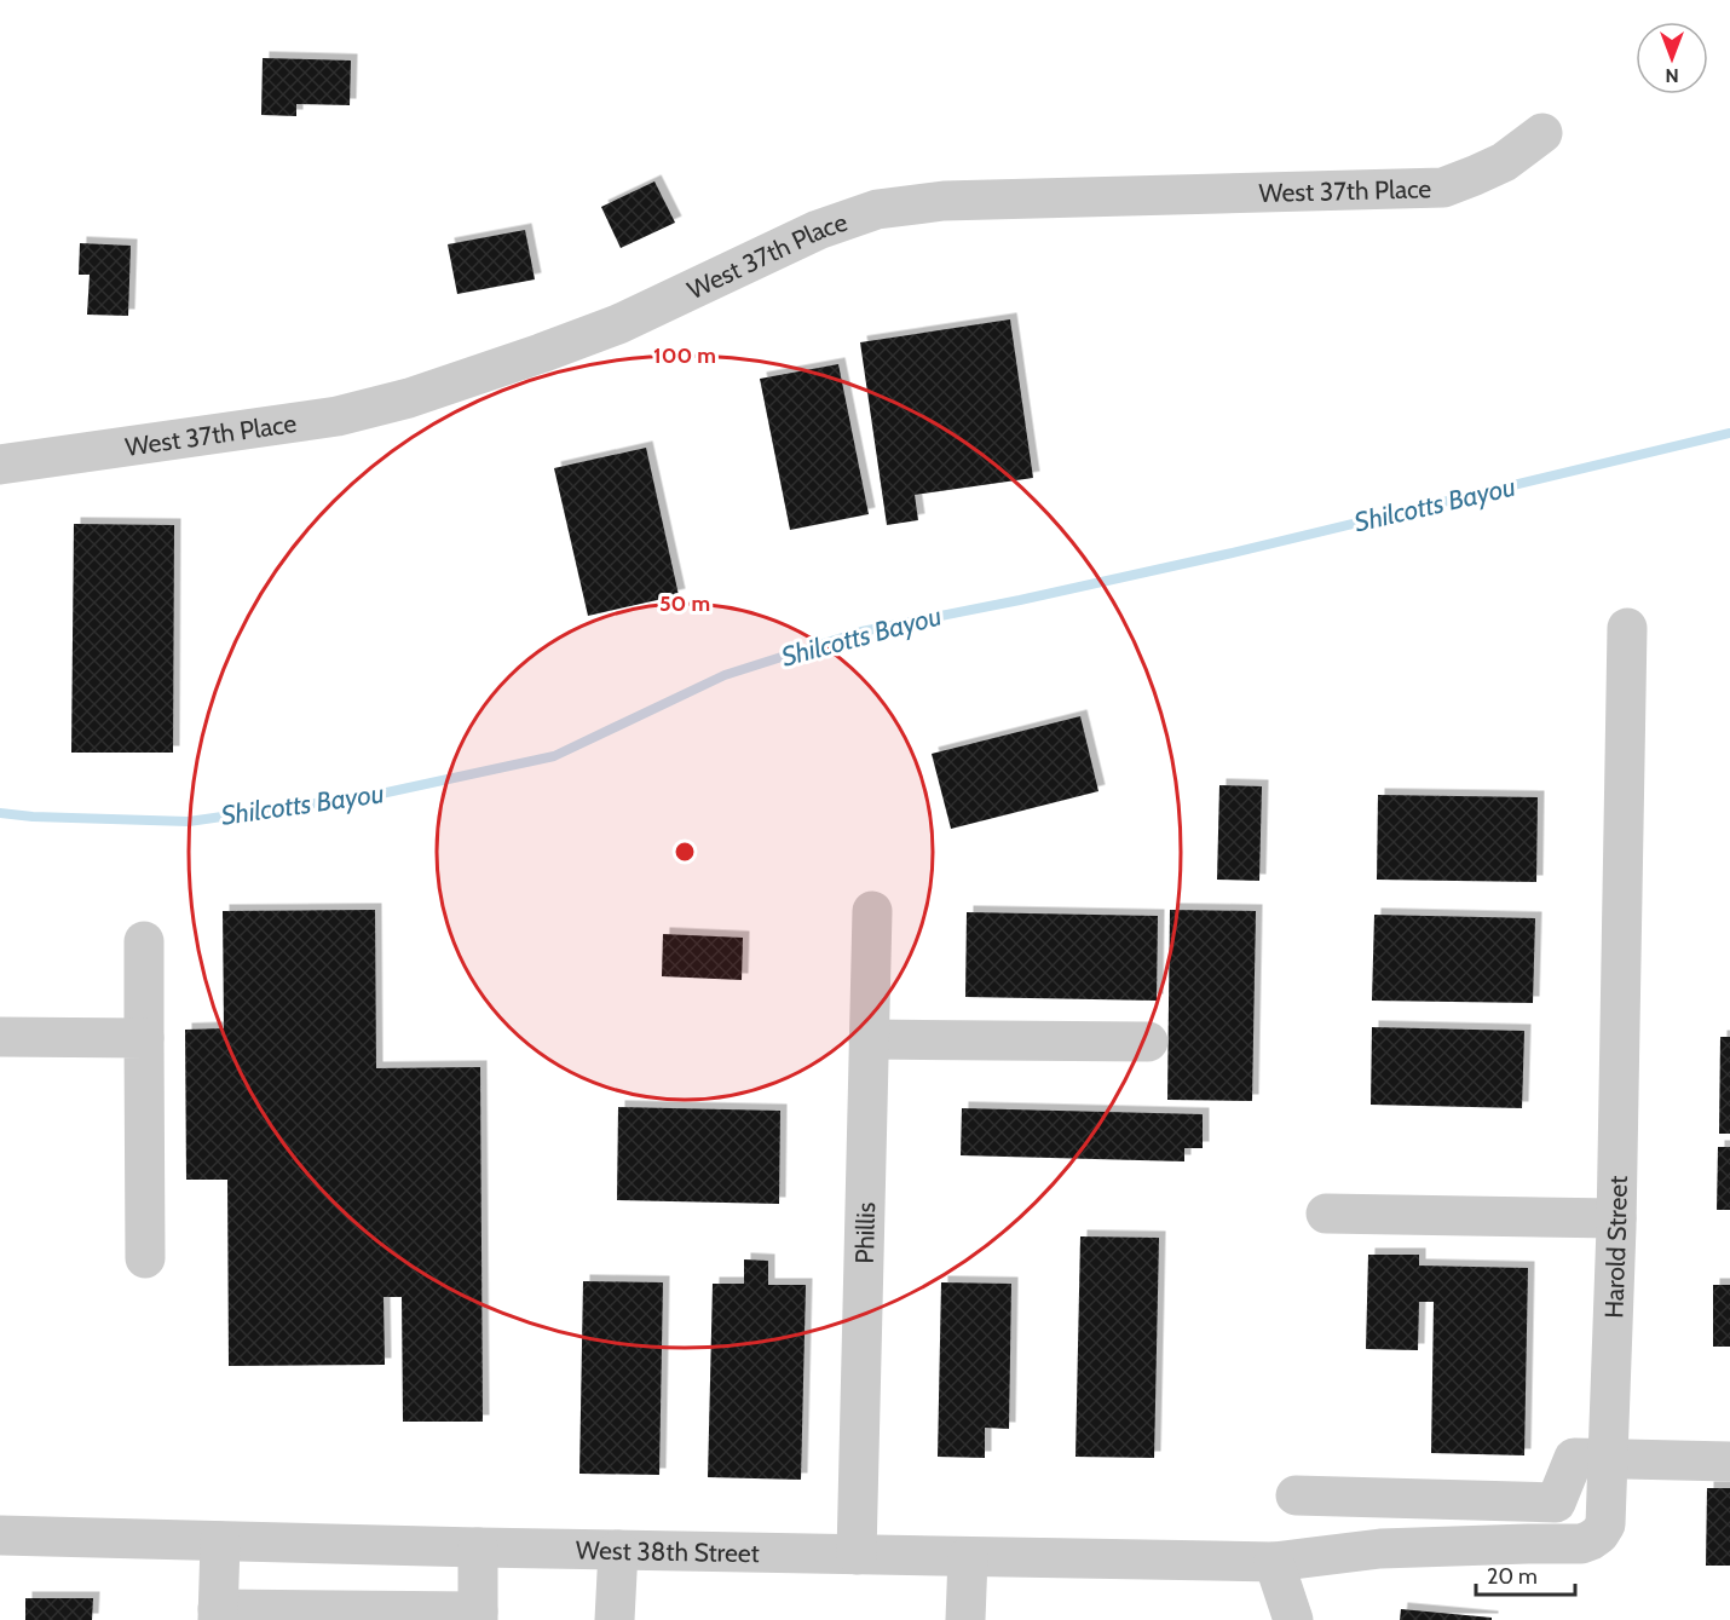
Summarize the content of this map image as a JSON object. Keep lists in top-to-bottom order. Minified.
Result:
{"streets":{"street":["West 37th Place","Phillis","Harold Street","West 38th Street"]},"crossings":[["Phillis","West 38th Street"],["Harold Street","West 38th Street"]],"water":["Shilcotts Bayou"],"scale_bar":"20 m","north":"bottom","rings":["100 m","50 m"]}
